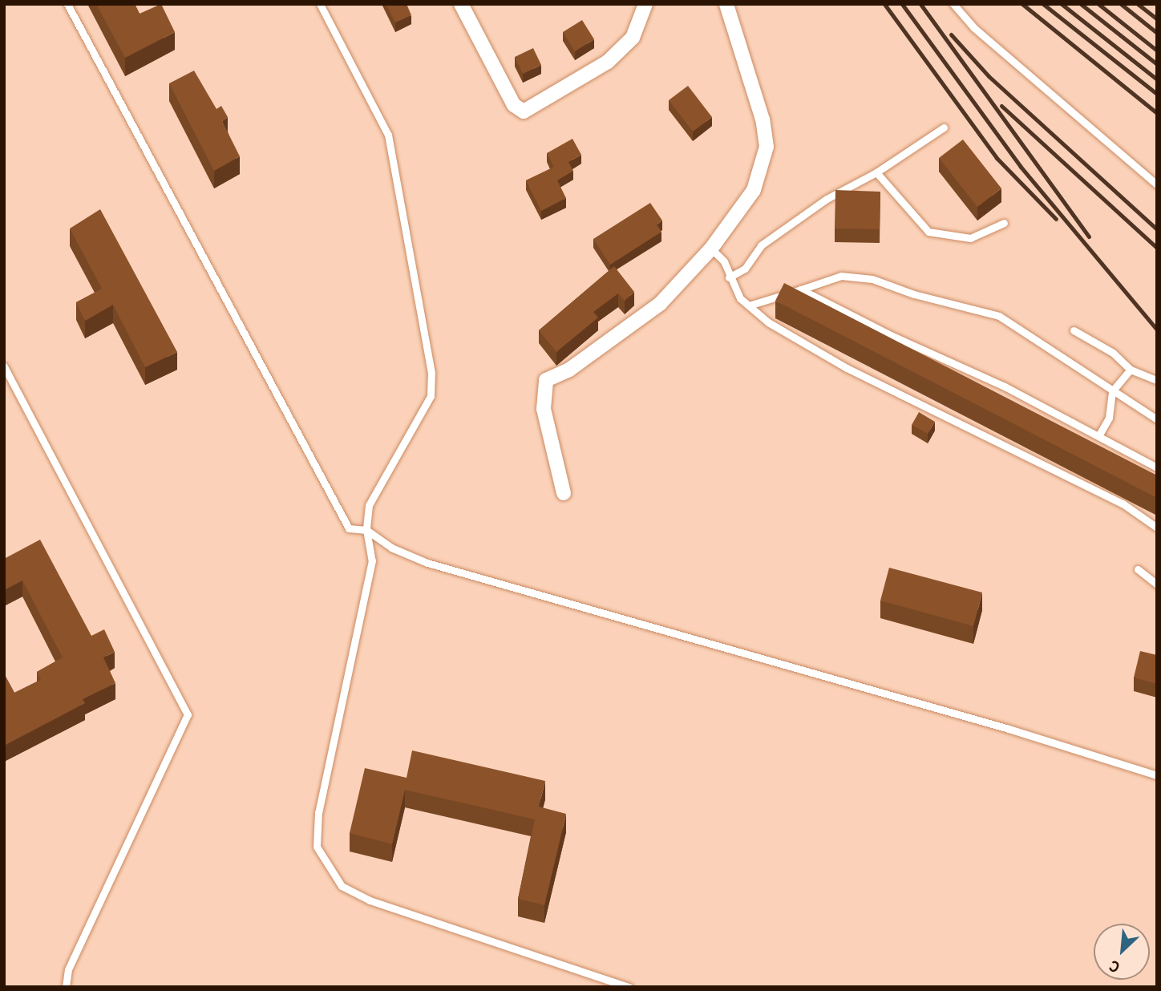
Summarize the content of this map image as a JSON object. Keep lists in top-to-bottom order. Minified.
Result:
{"north":"bottom left"}
